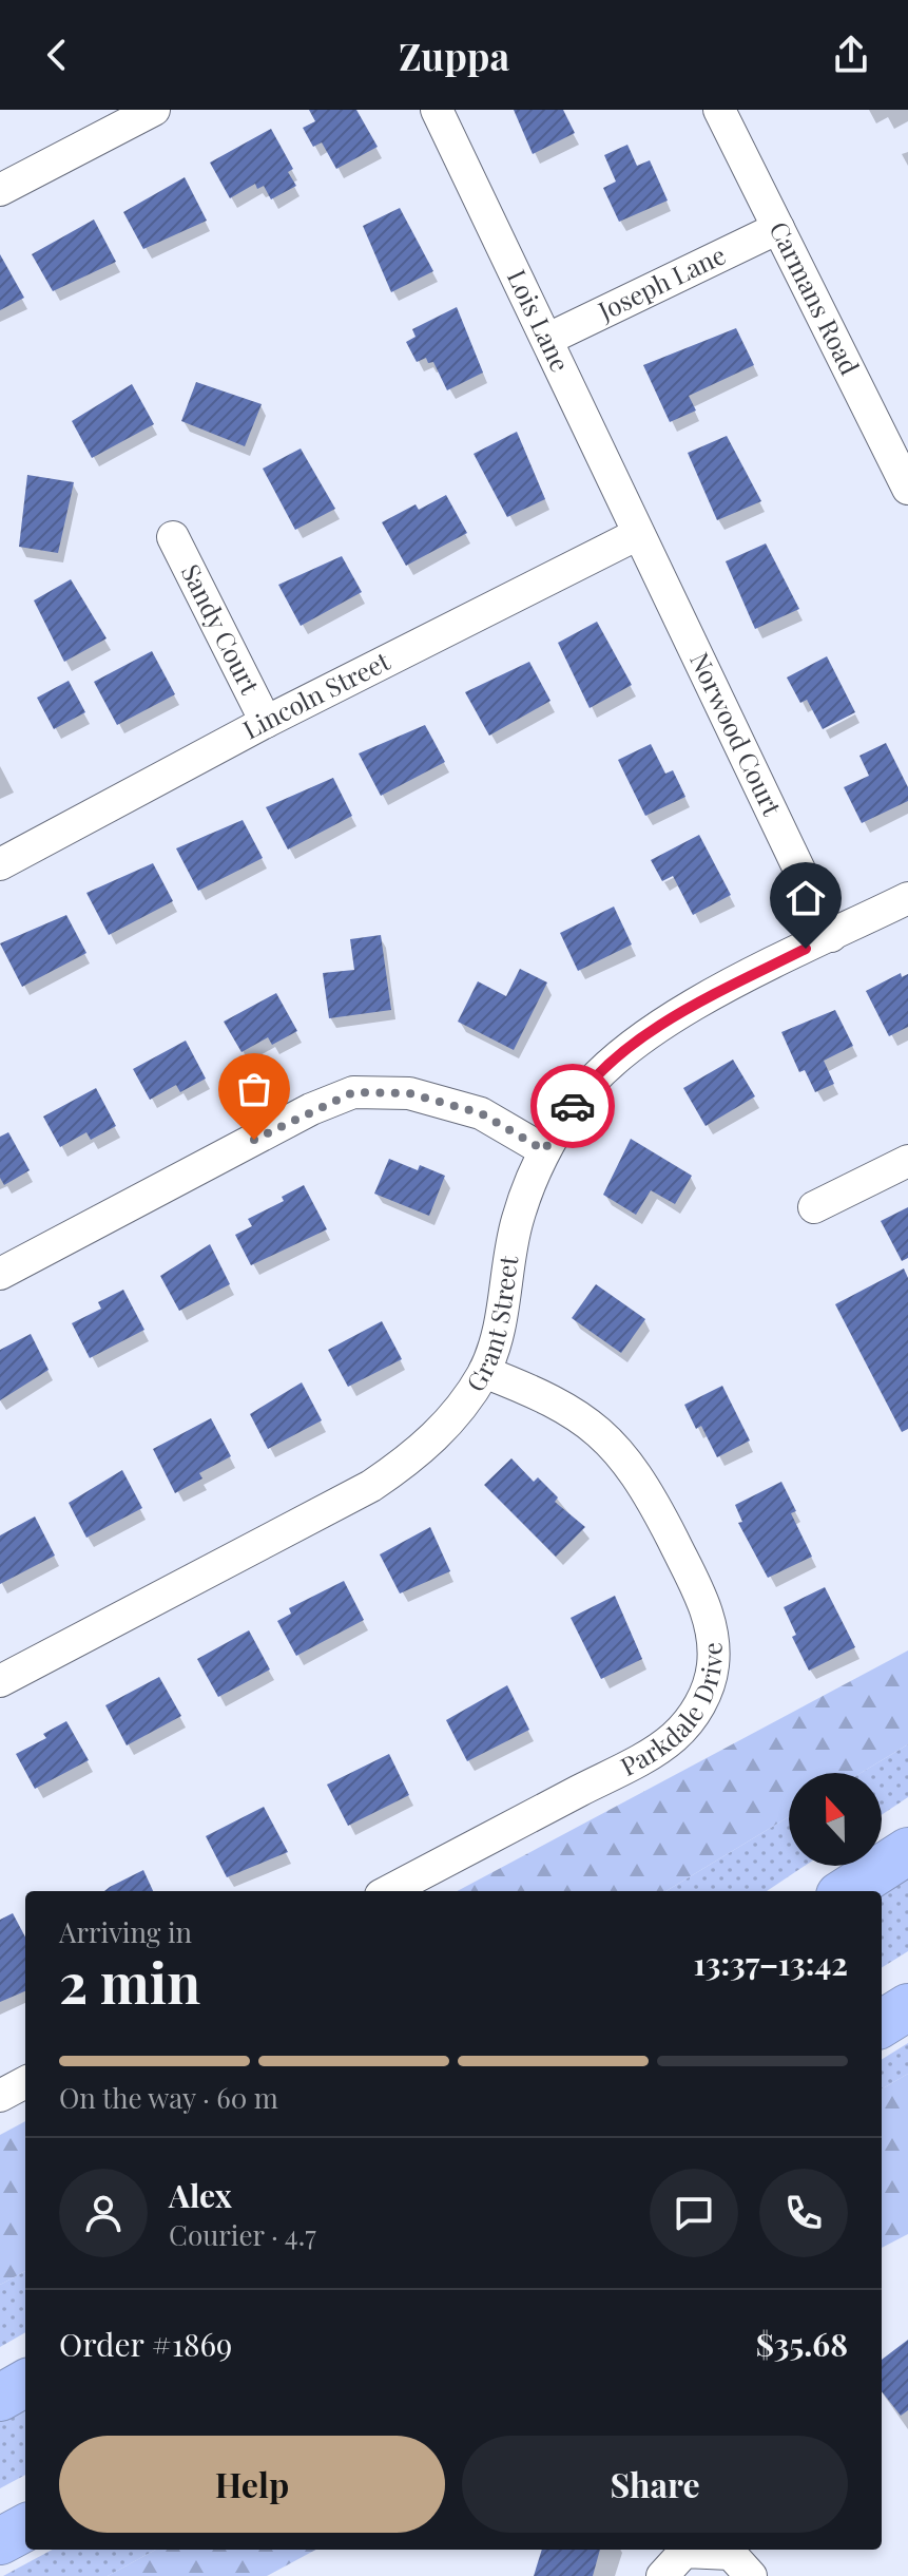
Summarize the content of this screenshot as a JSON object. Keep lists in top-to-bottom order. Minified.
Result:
{"streets":{"street":["Joseph Lane","Carmans Road","Lois Lane","Sandy Court","Lincoln Street","Norwood Court","Grant Street","Parkdale Drive"]},"crossings":[["Joseph Lane","Carmans Road"],["Joseph Lane","Lois Lane"],["Lois Lane","Lincoln Street"],["Lois Lane","Norwood Court"],["Sandy Court","Lincoln Street"],["Lincoln Street","Norwood Court"],["Norwood Court","Grant Street"],["Grant Street","Parkdale Drive"]],"north":"top","page":{"header":"Zuppa","heading":["2 min","Arriving in","13:37–13:42"],"panel":["Alex","Courier · 4.7","Order #1869","$35.68"],"bar":"On the way · 60 m","buttons":["Help","Share"]}}
